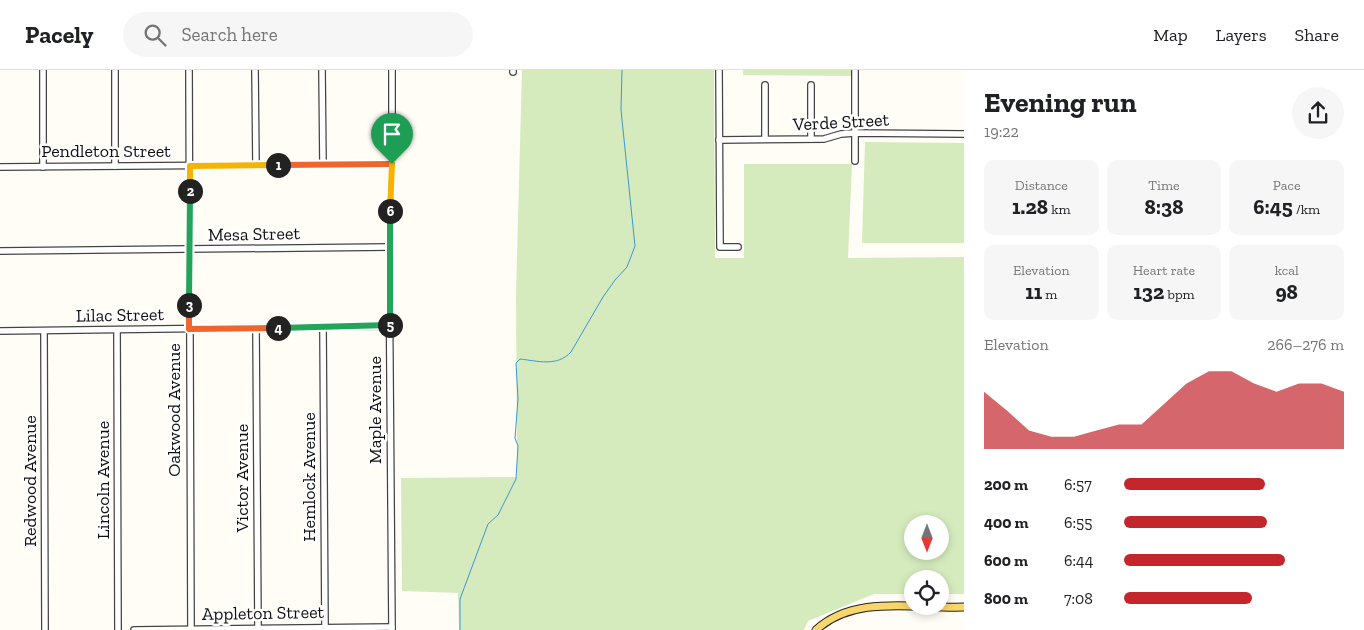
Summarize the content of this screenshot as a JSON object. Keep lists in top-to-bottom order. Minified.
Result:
{"streets":{"street":["Verde Street","Pendleton Street","Mesa Street","Lilac Street","Oakwood Avenue","Maple Avenue","Hemlock Avenue","Victor Avenue","Lincoln Avenue","Redwood Avenue","Appleton Street"]},"crossings":[["Pendleton Street","Oakwood Avenue"],["Pendleton Street","Maple Avenue"],["Mesa Street","Oakwood Avenue"],["Mesa Street","Maple Avenue"],["Lilac Street","Oakwood Avenue"],["Lilac Street","Maple Avenue"],["Lilac Street","Hemlock Avenue"],["Lilac Street","Victor Avenue"],["Lilac Street","Lincoln Avenue"],["Lilac Street","Redwood Avenue"],["Oakwood Avenue","Appleton Street"],["Maple Avenue","Appleton Street"],["Hemlock Avenue","Appleton Street"],["Victor Avenue","Appleton Street"]],"north":"bottom","page":{"header":"Pacely","search":"Search here","nav":["Map","Layers","Share"],"heading":["Evening run","19:22"],"pins":["1","2","6","3","5","4"],"stats":[["Distance","1.28 km"],["Time","8:38"],["Pace","6:45 /km"],["Elevation","11 m"],["Heart rate","132 bpm"],["kcal","98"]],"chart":["Elevation","266–276 m"],"list":[{"name":"200 m","note":"6:57"},{"name":"400 m","note":"6:55"},{"name":"600 m","note":"6:44"},{"name":"800 m","note":"7:08"}]}}
